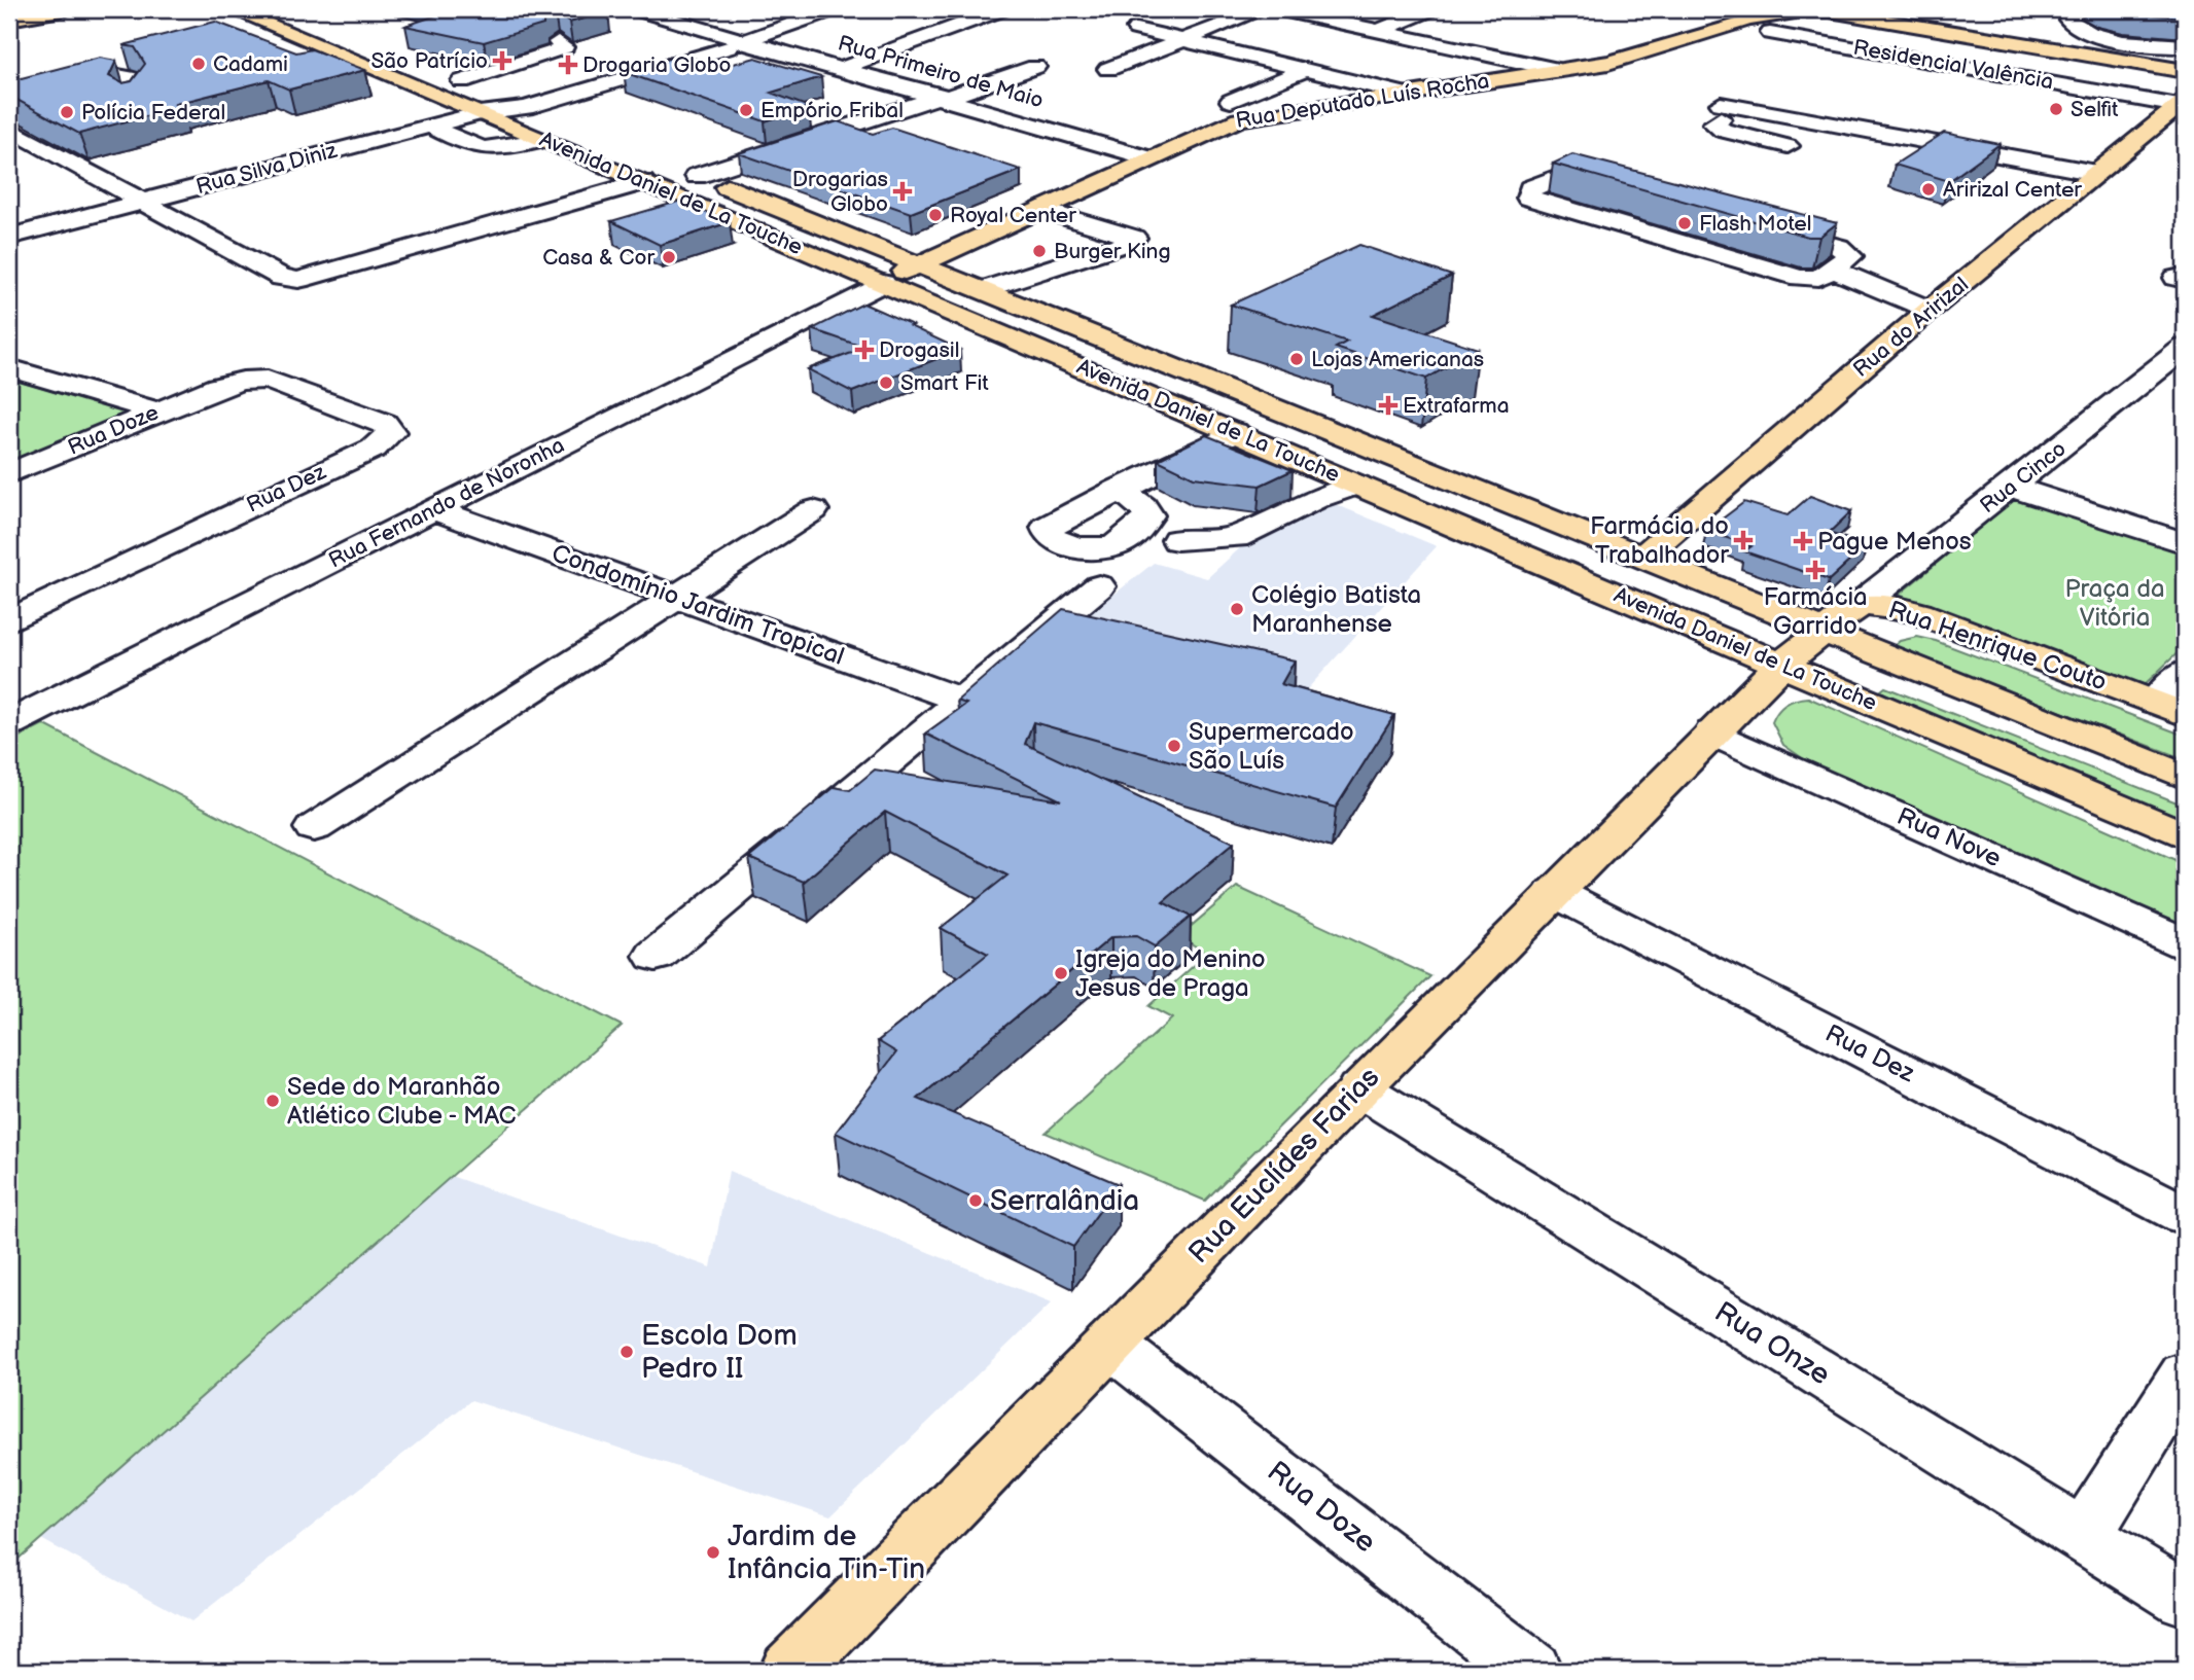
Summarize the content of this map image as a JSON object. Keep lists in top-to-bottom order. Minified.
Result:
{"streets":{"main road":["Rua Deputado Luís Rocha","Avenida Daniel de La Touche","Rua do Aririzal","Rua Henrique Couto","Rua Euclídes Farias"],"street":["Residencial Valência","Rua Primeiro de Maio","Rua Silva Diniz","Rua Doze","Rua Cinco","Rua Dez","Rua Fernando de Noronha","Condomínio Jardim Tropical","Rua Nove","Rua Onze"]},"crossings":[["Residencial Valência","Rua do Aririzal"],["Rua Primeiro de Maio","Rua Deputado Luís Rocha"],["Rua Primeiro de Maio","Rua Silva Diniz"],["Rua Deputado Luís Rocha","Avenida Daniel de La Touche"],["Rua Deputado Luís Rocha","Rua Fernando de Noronha"],["Rua Silva Diniz","Avenida Daniel de La Touche"],["Avenida Daniel de La Touche","Rua do Aririzal"],["Avenida Daniel de La Touche","Rua Fernando de Noronha"],["Avenida Daniel de La Touche","Rua Henrique Couto"],["Avenida Daniel de La Touche","Rua Euclídes Farias"],["Rua Doze","Rua Dez"],["Rua Doze","Rua Euclídes Farias"],["Rua Cinco","Rua Henrique Couto"],["Rua Dez","Rua Euclídes Farias"],["Rua Fernando de Noronha","Condomínio Jardim Tropical"],["Rua Henrique Couto","Rua Euclídes Farias"],["Rua Nove","Rua Euclídes Farias"],["Rua Euclídes Farias","Rua Onze"]],"parks":["Praça da Vitória"],"places":{"health":["São Patrício","Drogaria Globo","Drogarias Globo","Drogasil","Extrafarma","Farmácia do Trabalhador","Pague Menos","Farmácia Garrido"],"other":["Cadami","Selfit","Empório Fribal","Polícia Federal","Aririzal Center","Royal Center","Flash Motel","Burger King","Casa & Cor","Lojas Americanas","Smart Fit","Colégio Batista Maranhense","Supermercado São Luís","Igreja do Menino Jesus de Praga","Sede do Maranhão Atlético Clube - MAC","Serralândia","Escola Dom Pedro II","Jardim de Infância Tin-Tin"]}}
